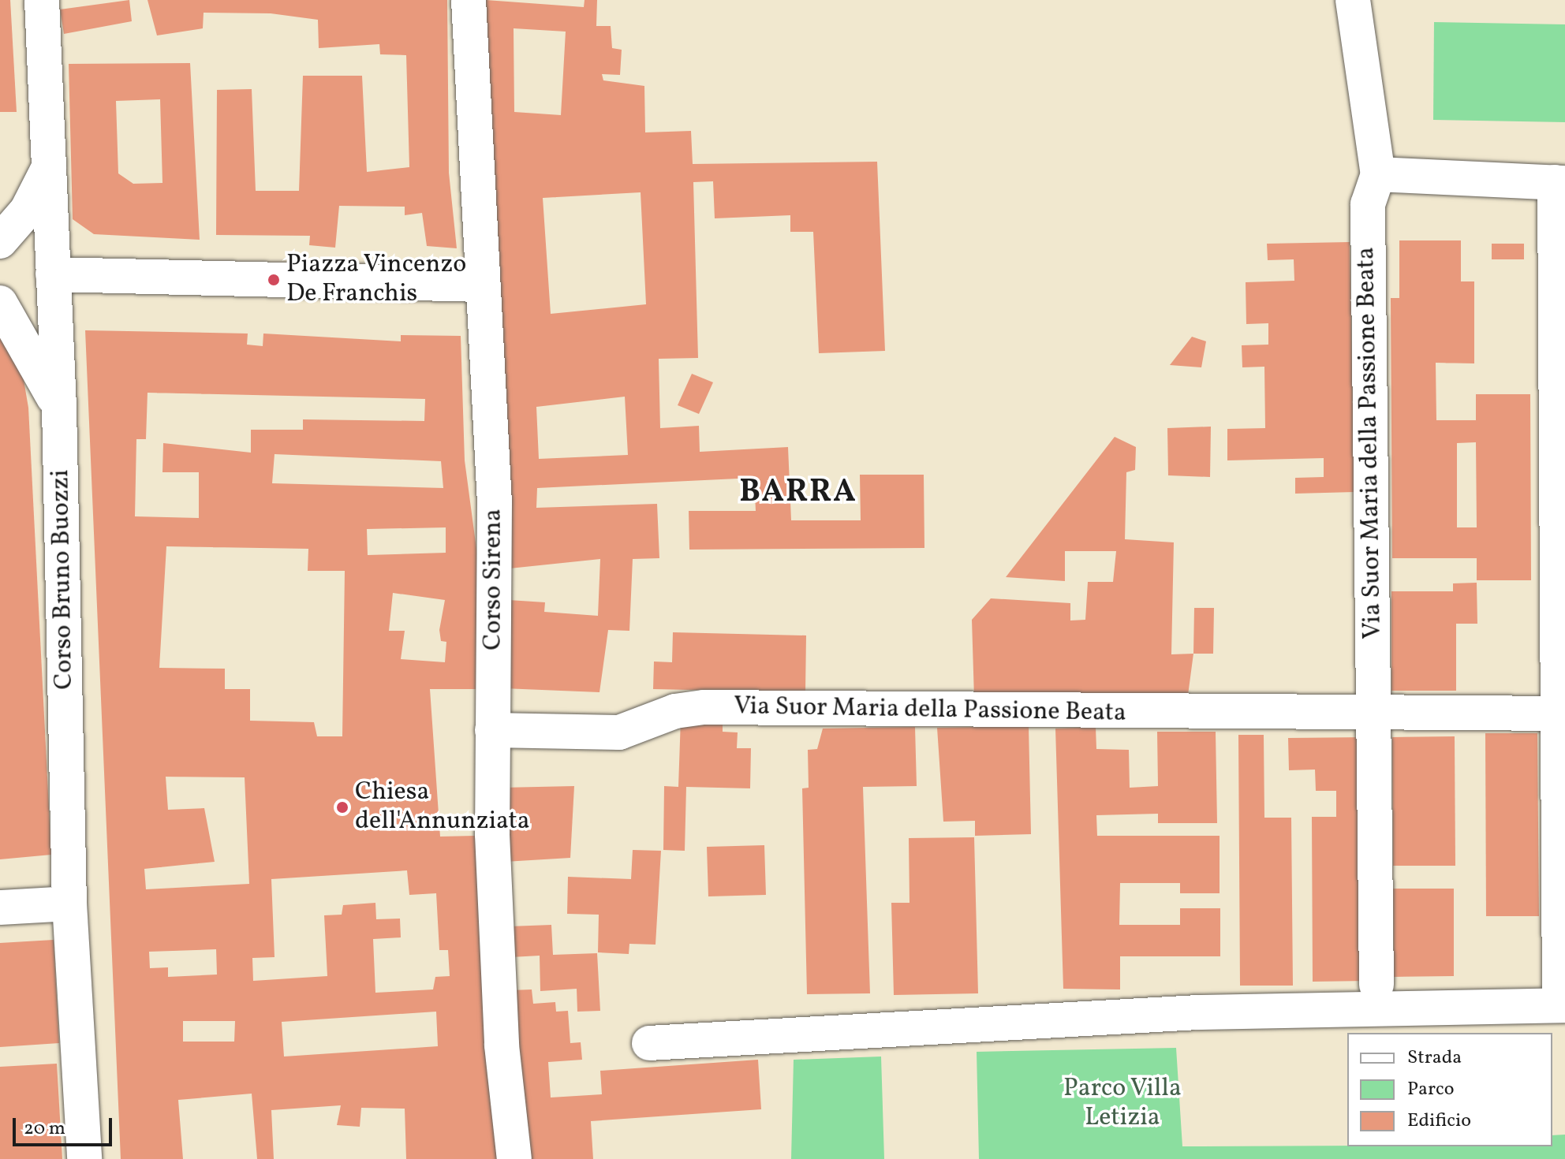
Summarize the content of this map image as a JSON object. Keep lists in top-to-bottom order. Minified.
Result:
{"streets":{"street":["Via Suor Maria della Passione Beata","Corso Bruno Buozzi","Corso Sirena"]},"crossings":[["Via Suor Maria della Passione Beata","Corso Sirena"]],"districts":["BARRA"],"parks":["Parco Villa Letizia"],"places":["Piazza Vincenzo De Franchis","Chiesa dell'Annunziata"],"legend":["Strada","Parco","Edificio"],"scale_bar":"20 m"}
